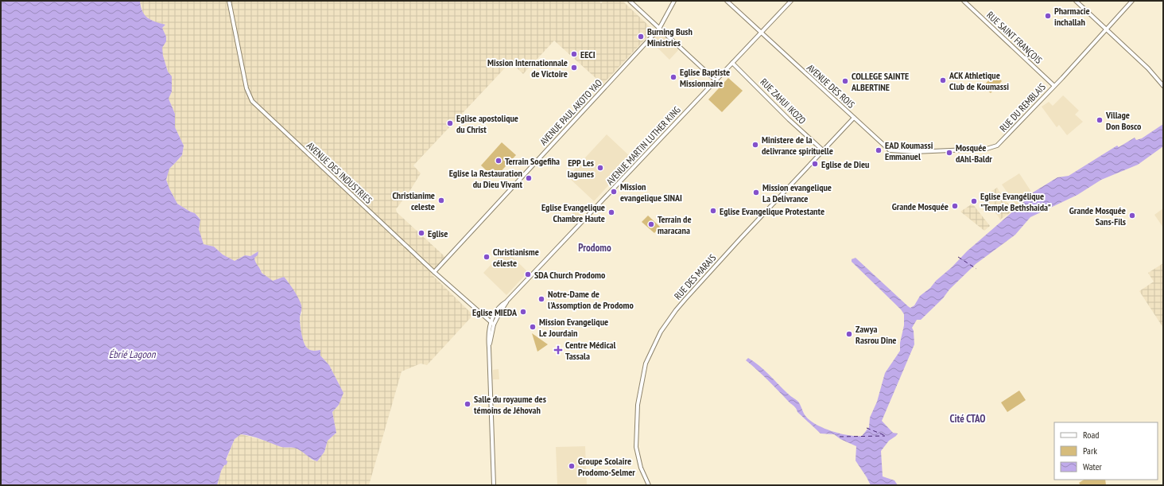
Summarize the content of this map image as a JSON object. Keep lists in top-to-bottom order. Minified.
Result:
{"streets":{"street":["RUE SAINT FRANÇOIS","AVENUE DES ROIS","RUE ZAHUI IKOZO","RUE DU REMBLAIS","AVENUE PAUL AKOTO YAO","AVENUE MARTIN LUTHER KING","AVENUE DES INDUSTRIES","RUE DES MARAIS"]},"crossings":[["RUE SAINT FRANÇOIS","RUE DU REMBLAIS"],["AVENUE DES ROIS","RUE DU REMBLAIS"],["AVENUE DES ROIS","AVENUE MARTIN LUTHER KING"],["AVENUE DES ROIS","RUE DES MARAIS"],["RUE ZAHUI IKOZO","AVENUE MARTIN LUTHER KING"],["RUE ZAHUI IKOZO","RUE DES MARAIS"],["AVENUE PAUL AKOTO YAO","AVENUE DES INDUSTRIES"],["AVENUE MARTIN LUTHER KING","AVENUE DES INDUSTRIES"]],"districts":["Prodomo","Cité CTAO"],"water":["Ébrié Lagoon"],"places":{"other":["Pharmacie inchallah","Burning Bush Ministries","EECI","Mission Internationnale de Victoire","Eglise Baptiste Missionnaire","ACK Athletique Club de Koumassi","COLLEGE SAINTE ALBERTINE","Village Don Bosco","Eglise apostolique du Christ","Ministere de la delivrance spirituelle","EAD Koumassi Emmanuel","Mosquée dAhl-Baldr","Terrain Sogefiha","Eglise de Dieu","EPP Les lagunes","Eglise la Restauration du Dieu Vivant","Mission evangelique SINAI","Mission evangelique La Delivrance","Christianime celeste","Eglise Evangélique \"Temple Bethshaida\"","Grande Mosquée","Eglise Evangelique Protestante","Eglise Evangelique Chambre Haute","Grande Mosquée Sans-Fils","Terrain de maracana","Eglise","Christianisme céleste","SDA Church Prodomo","Notre-Dame de l'Assomption de Prodomo","Eglise MIEDA","Mission Evangelique Le Jourdain","Zawya Rasrou Dine","Salle du royaume des témoins de Jéhovah","Groupe Scolaire Prodomo-Selmer"],"health":["Centre Médical Tassala"]},"legend":["Road","Park","Water"]}
